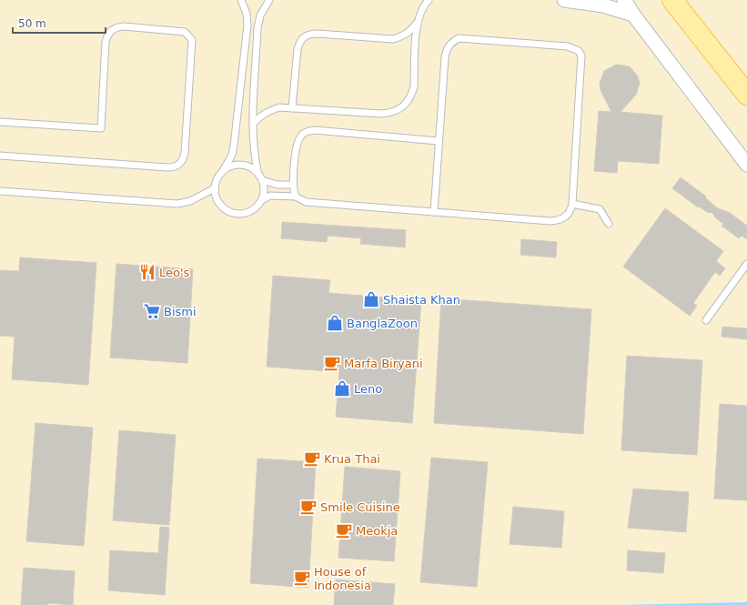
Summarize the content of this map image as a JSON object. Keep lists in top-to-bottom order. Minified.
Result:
{"places":{"restaurant":["Leo's"],"shop":["Shaista Khan","BanglaZoon","Leno"],"supermarket":["Bismi"],"cafe":["Marfa Biryani","Krua Thai","Smile Cuisine","Meokja","House of Indonesia"]},"scale_bar":"50 m"}
